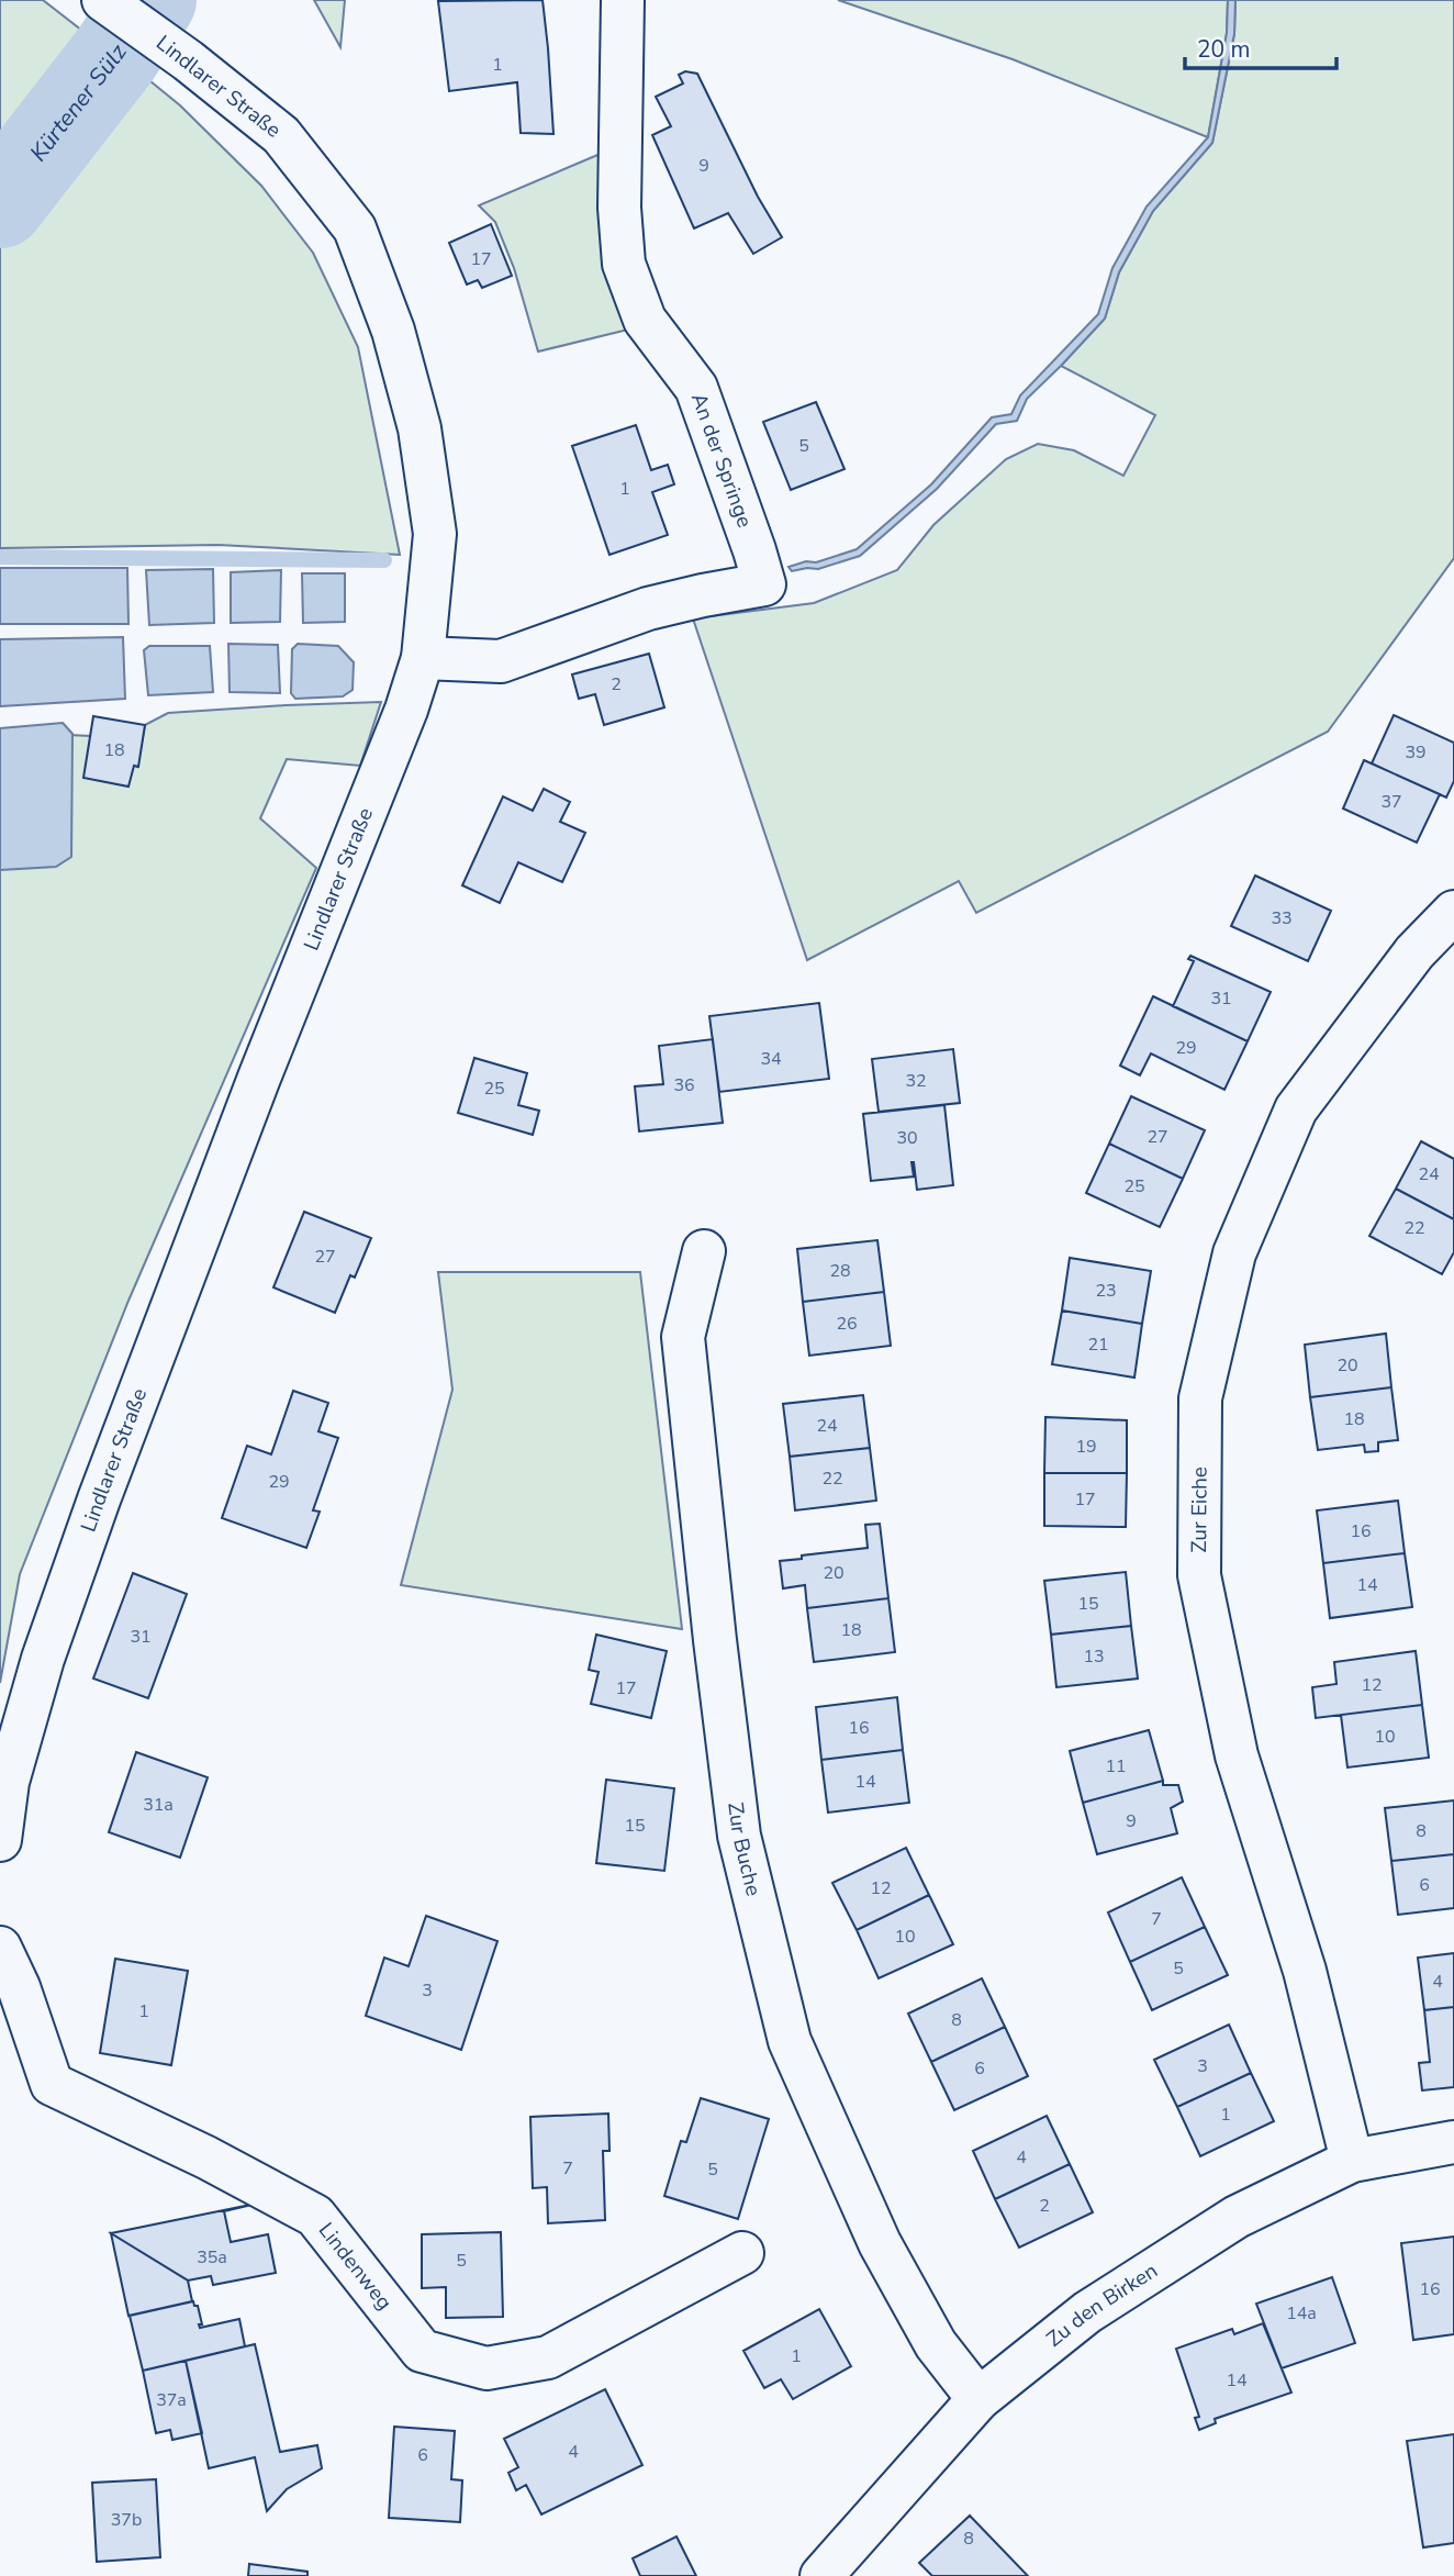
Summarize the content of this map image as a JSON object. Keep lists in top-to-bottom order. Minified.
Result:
{"streets":{"street":["Lindlarer Straße","An der Springe","Zur Eiche","Zur Buche","Lindenweg","Zu den Birken"]},"crossings":[["Lindlarer Straße","An der Springe"],["Zur Eiche","Zu den Birken"],["Zur Buche","Zu den Birken"]],"water":["Kürtener Sülz"],"house_numbers":["1","9","17","5","1","2","18","39","37","33","31","29","34","32","36","25","27","30","24","25","22","27","28","23","26","21","20","18","24","19","22","29","17","16","20","14","15","18","31","13","12","17","16","10","11","14","31a","9","15","8","6","12","7","10","5","4","3","1","8","3","6","1","4","7","5","2","35a","5","16","14a","1","14","37a","4","6","37b","8"],"scale_bar":"20 m"}
